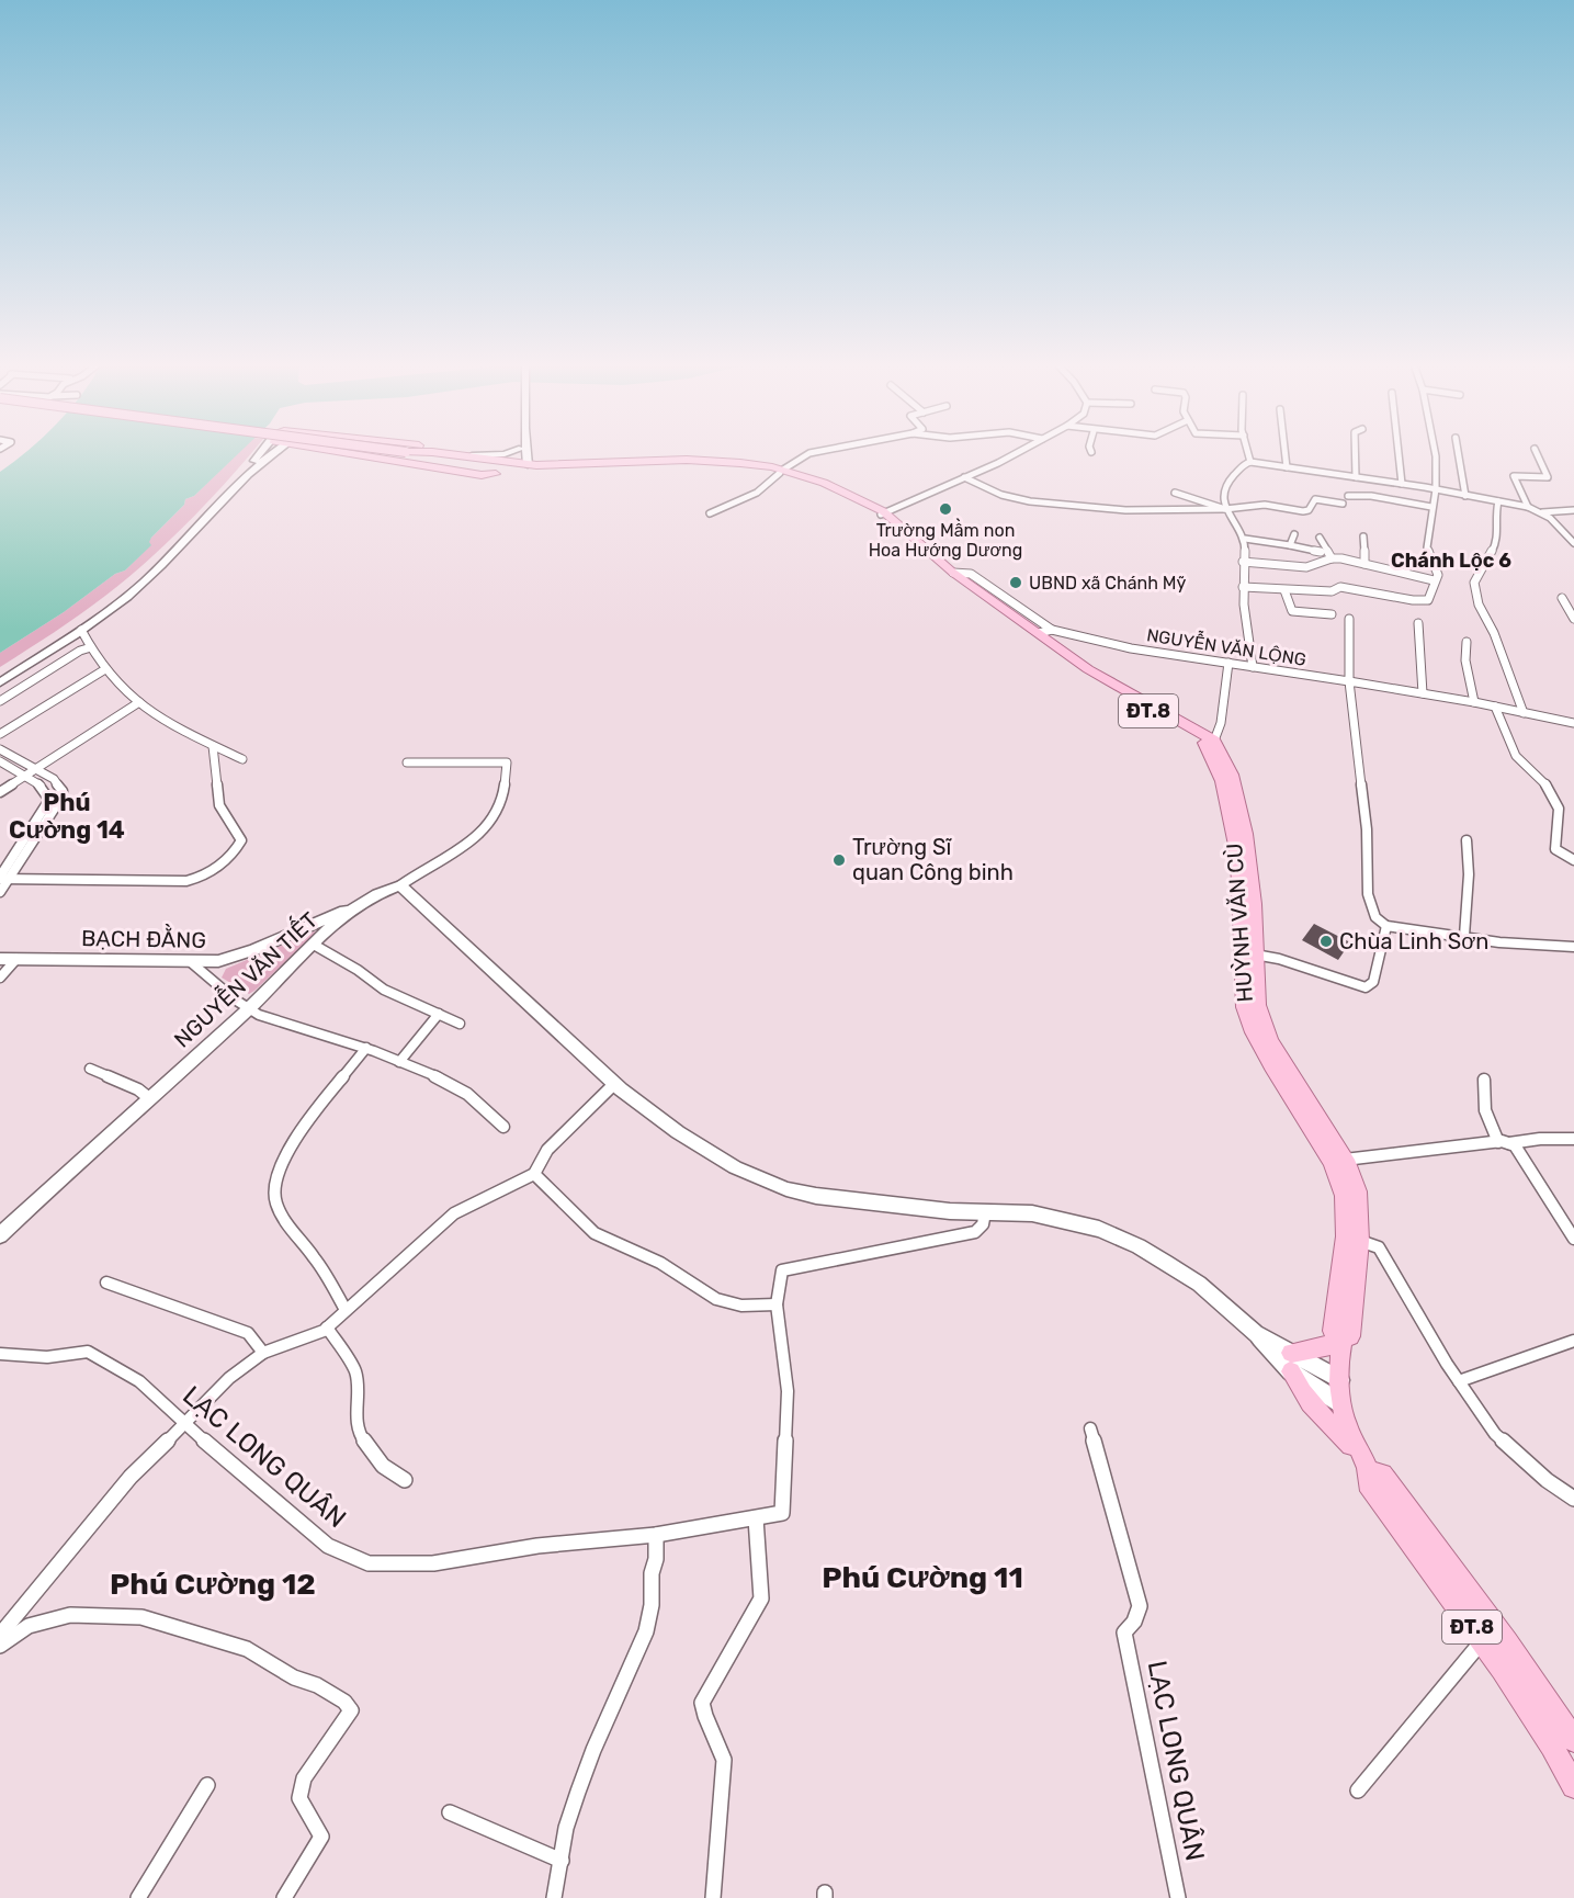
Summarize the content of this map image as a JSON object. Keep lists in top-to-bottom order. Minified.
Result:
{"streets":{"main road":["ĐT.8","HUỲNH VĂN CÙ"],"street":["NGUYỄN VĂN LỘNG","BẠCH ĐẰNG","NGUYỄN VĂN TIẾT","LẠC LONG QUÂN"]},"crossings":[["BẠCH ĐẰNG","NGUYỄN VĂN TIẾT"]],"districts":["Chánh Lộc 6","Phú Cường 14","Phú Cường 11","Phú Cường 12"],"places":["Trường Mầm non Hoa Hướng Dương","UBND xã Chánh Mỹ","Trường Sĩ quan Công binh","Chùa Linh Sơn"]}
